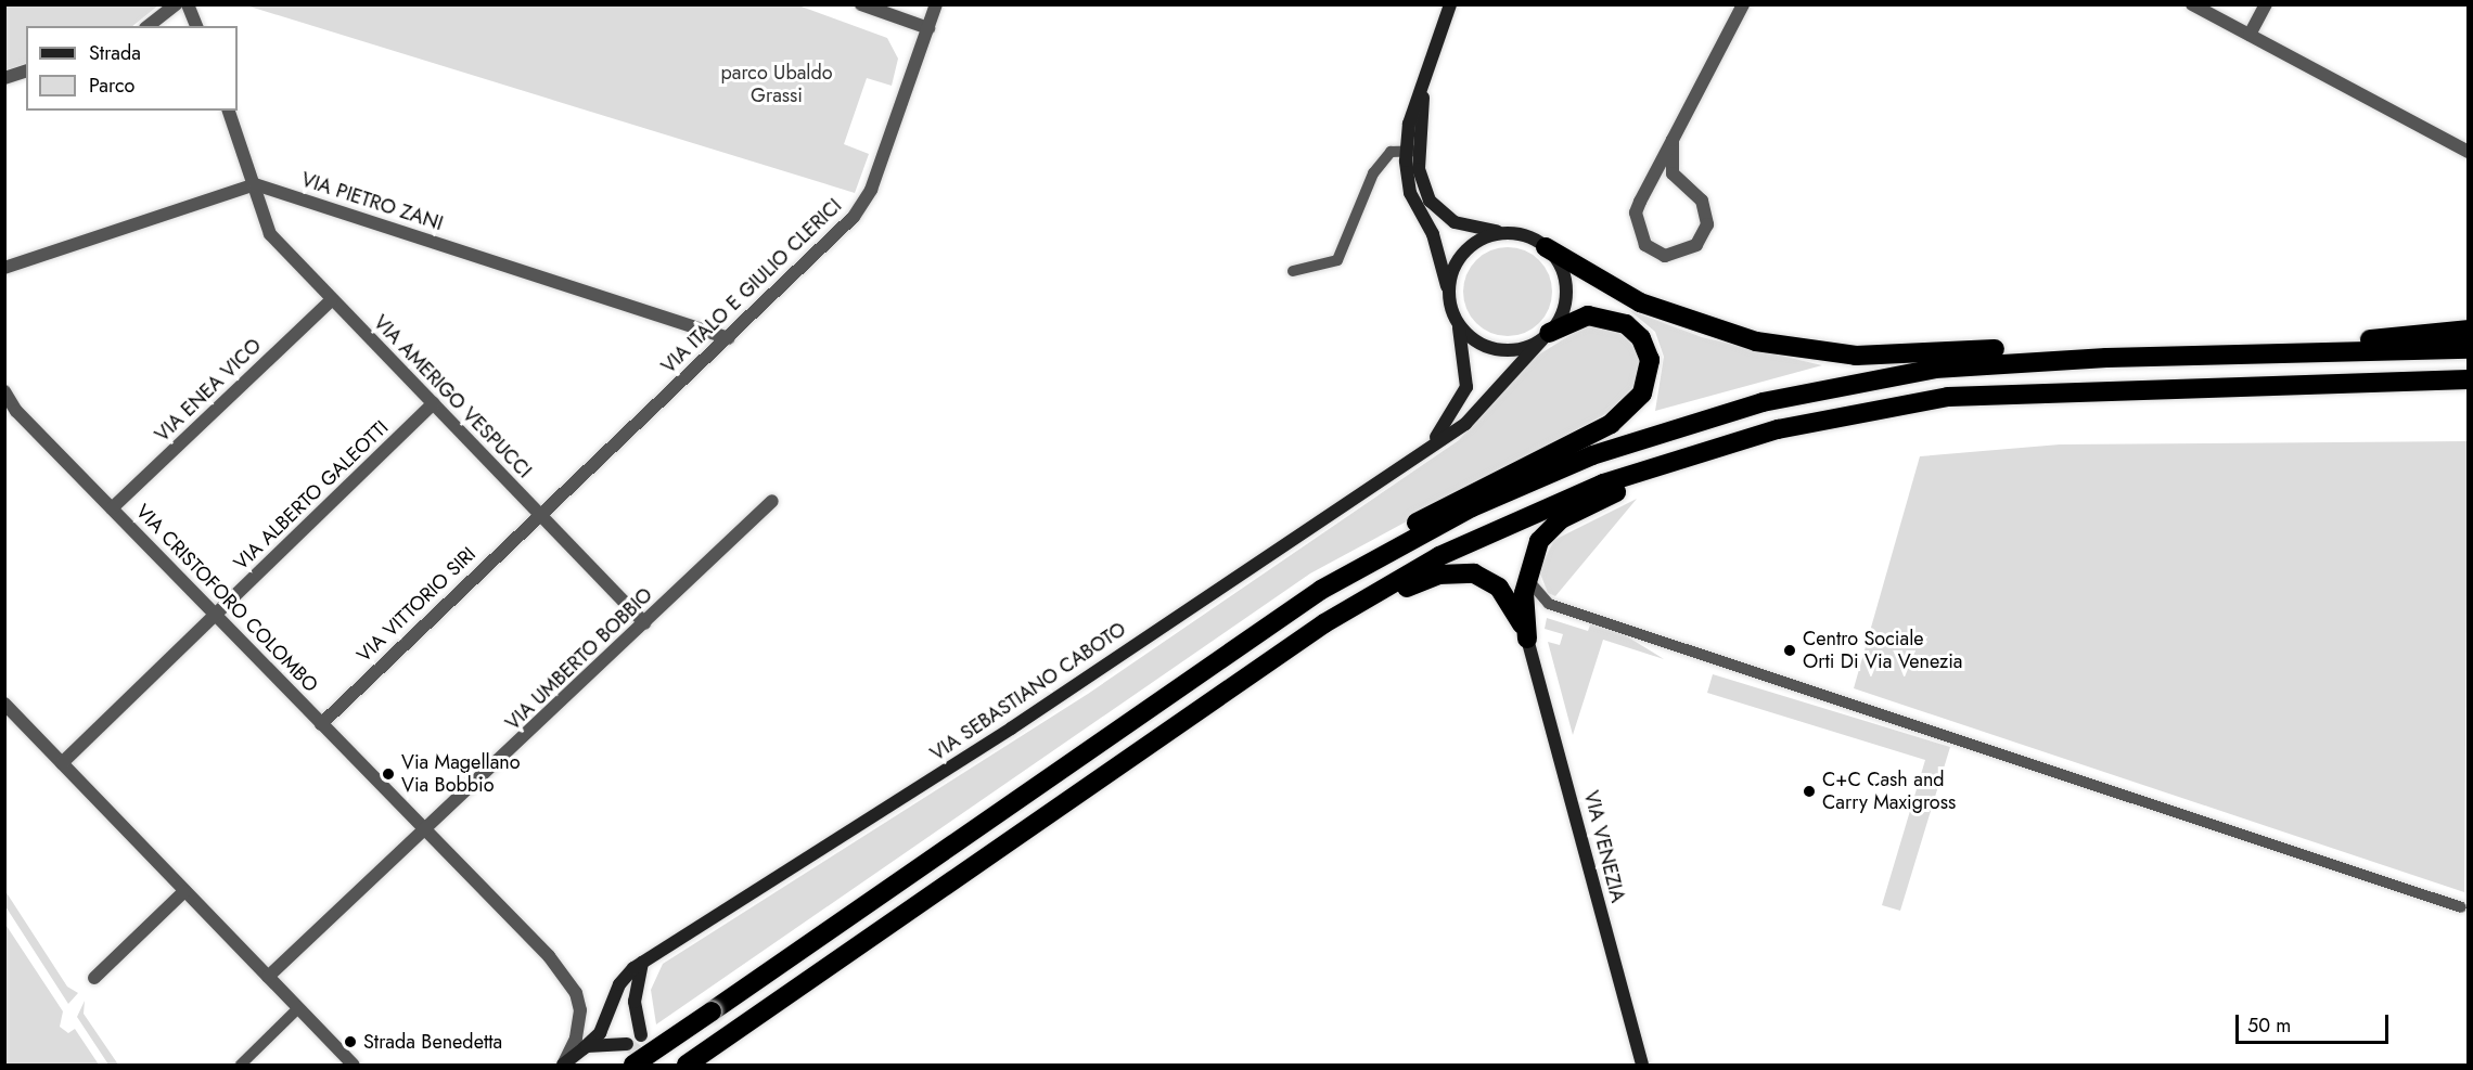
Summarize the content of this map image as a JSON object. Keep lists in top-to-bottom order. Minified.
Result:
{"streets":{"street":["VIA PIETRO ZANI","VIA ITALO E GIULIO CLERICI","VIA ENEA VICO","VIA AMERIGO VESPUCCI","VIA ALBERTO GALEOTTI","VIA CRISTOFORO COLOMBO","VIA VITTORIO SIRI","VIA UMBERTO BOBBIO","VIA SEBASTIANO CABOTO","VIA VENEZIA"]},"crossings":[["VIA PIETRO ZANI","VIA ITALO E GIULIO CLERICI"],["VIA PIETRO ZANI","VIA AMERIGO VESPUCCI"],["VIA ITALO E GIULIO CLERICI","VIA AMERIGO VESPUCCI"],["VIA ITALO E GIULIO CLERICI","VIA VITTORIO SIRI"],["VIA ENEA VICO","VIA AMERIGO VESPUCCI"],["VIA ENEA VICO","VIA CRISTOFORO COLOMBO"],["VIA AMERIGO VESPUCCI","VIA ALBERTO GALEOTTI"],["VIA AMERIGO VESPUCCI","VIA VITTORIO SIRI"],["VIA AMERIGO VESPUCCI","VIA UMBERTO BOBBIO"],["VIA ALBERTO GALEOTTI","VIA CRISTOFORO COLOMBO"],["VIA CRISTOFORO COLOMBO","VIA VITTORIO SIRI"],["VIA CRISTOFORO COLOMBO","VIA UMBERTO BOBBIO"],["VIA CRISTOFORO COLOMBO","VIA SEBASTIANO CABOTO"]],"parks":["parco Ubaldo Grassi"],"places":["Centro Sociale Orti Di Via Venezia","Via Magellano Via Bobbio","C+C Cash and Carry Maxigross","Strada Benedetta"],"legend":["Strada","Parco"],"scale_bar":"50 m"}
